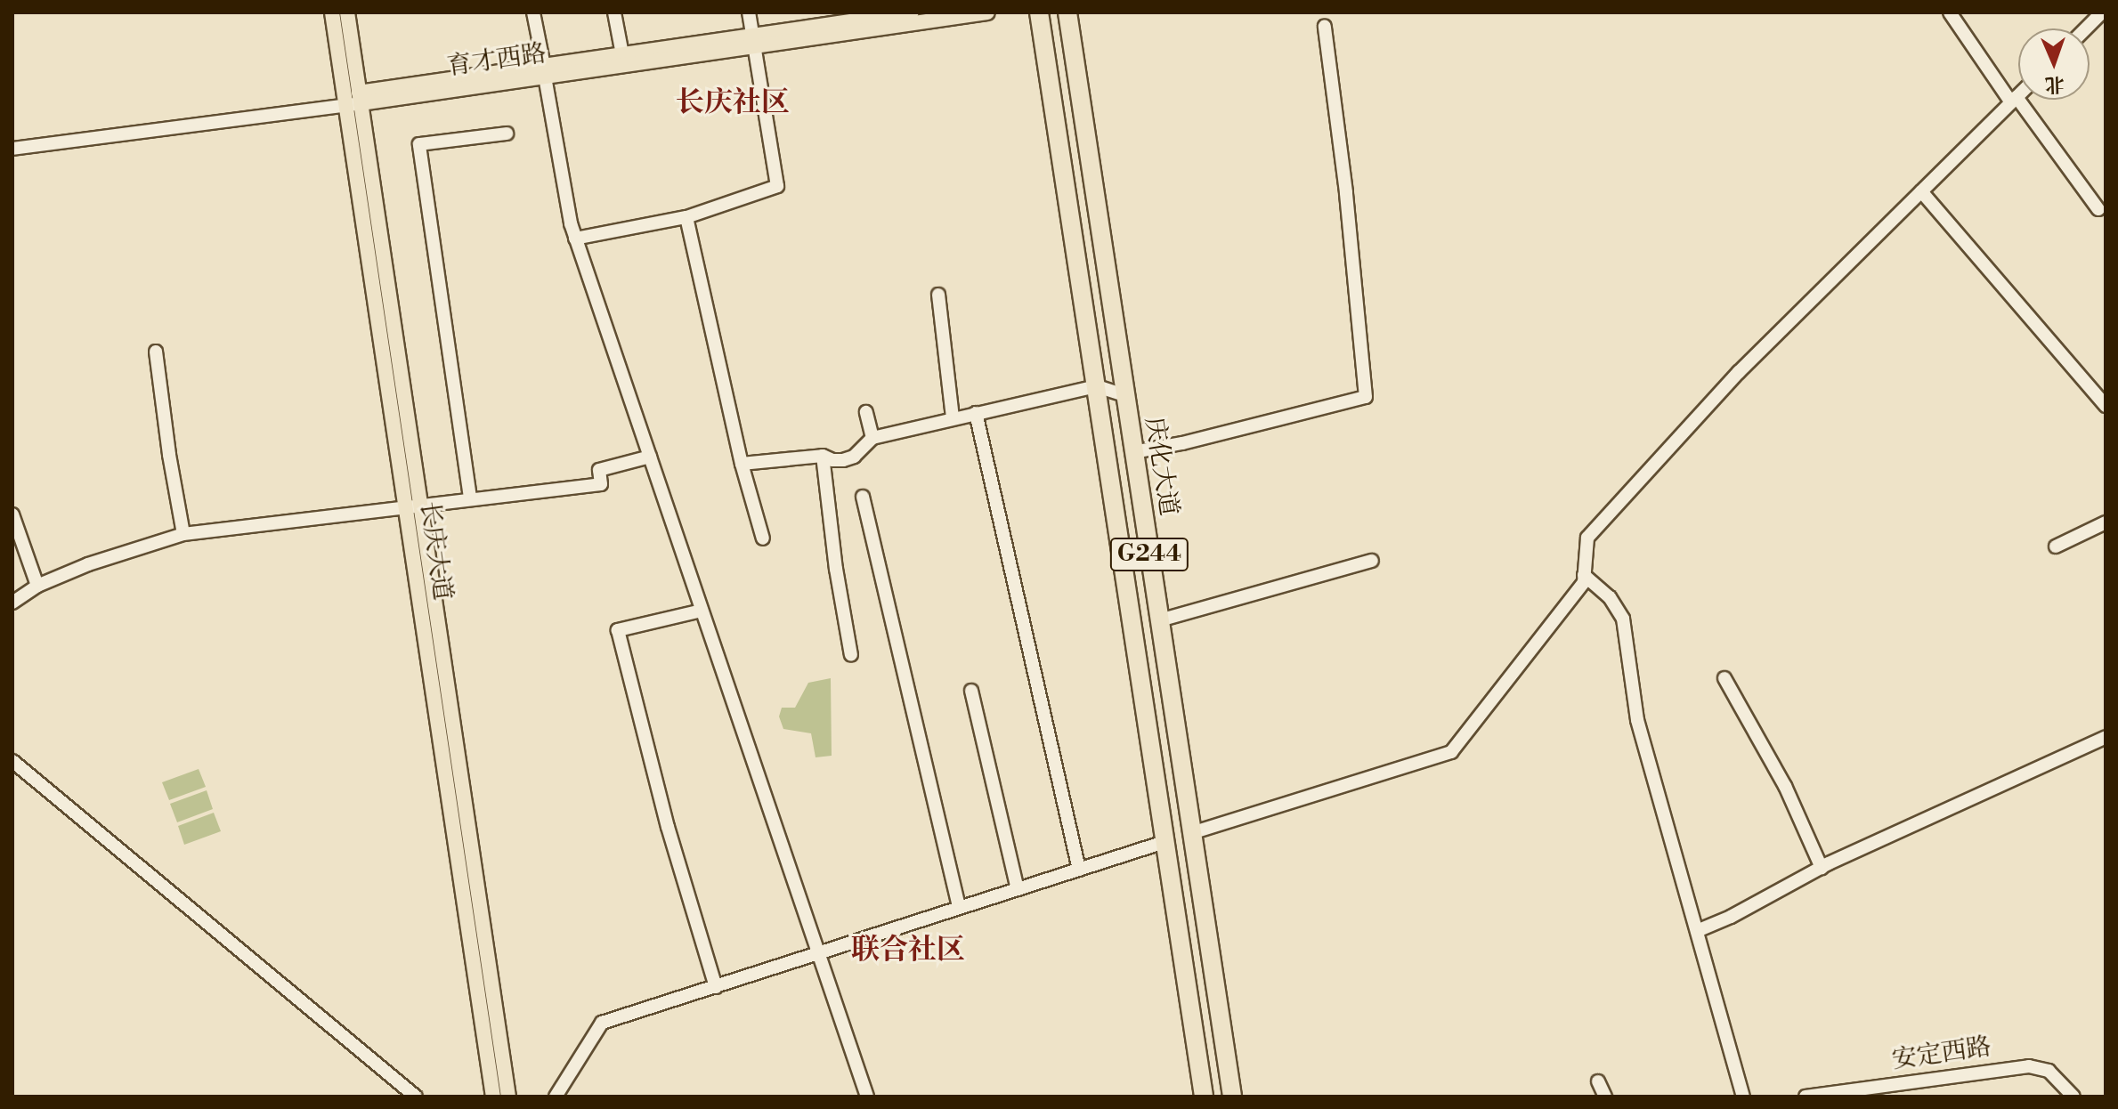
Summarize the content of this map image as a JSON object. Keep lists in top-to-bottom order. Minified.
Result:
{"streets":{"highway":["庆化大道","G244"],"main road":["育才西路","长庆大道"],"street":["安定西路"]},"crossings":[["育才西路","长庆大道"]],"districts":["长庆社区","联合社区"],"north":"bottom"}
